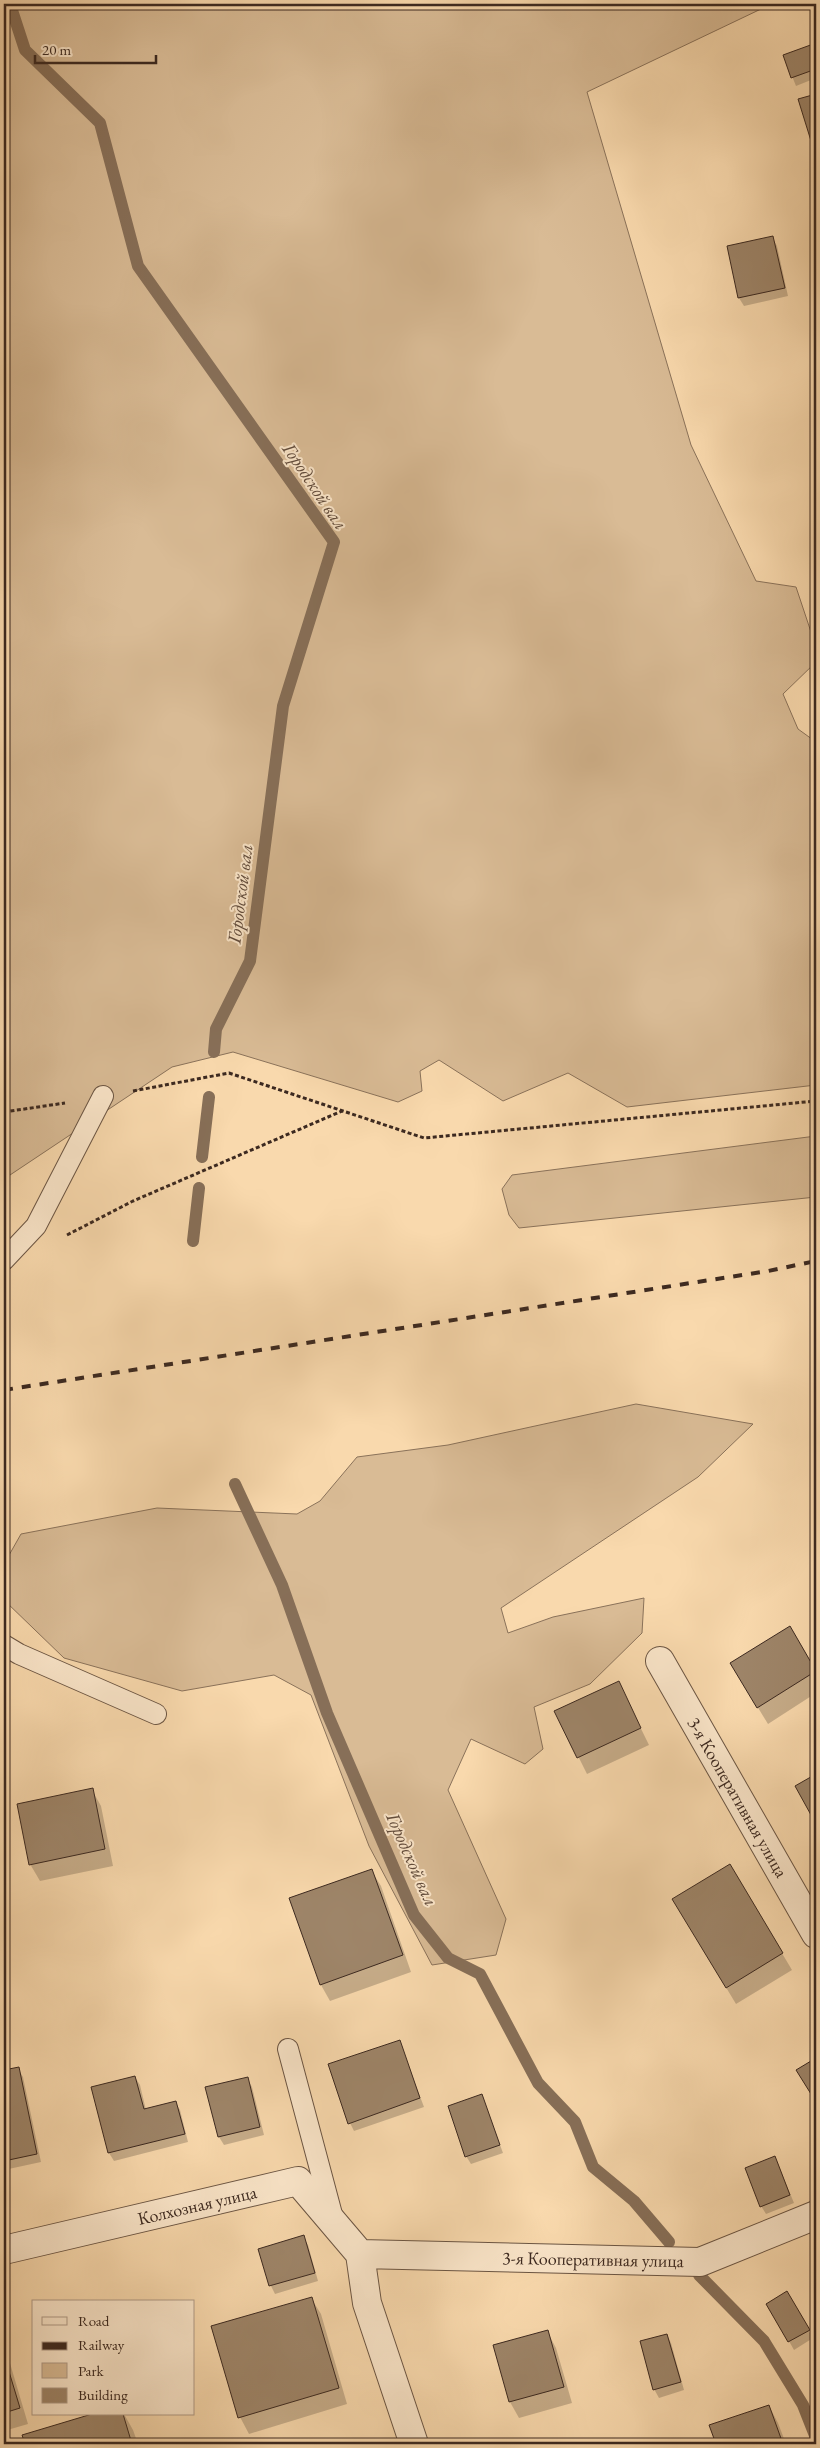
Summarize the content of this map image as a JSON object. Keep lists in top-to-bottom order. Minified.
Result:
{"streets":{"street":["3-я Кооперативная улица","Колхозная улица"]},"crossings":[["3-я Кооперативная улица","Колхозная улица"]],"water":["Городской вал"],"legend":["Road","Railway","Park","Building"],"scale_bar":"20 m"}
